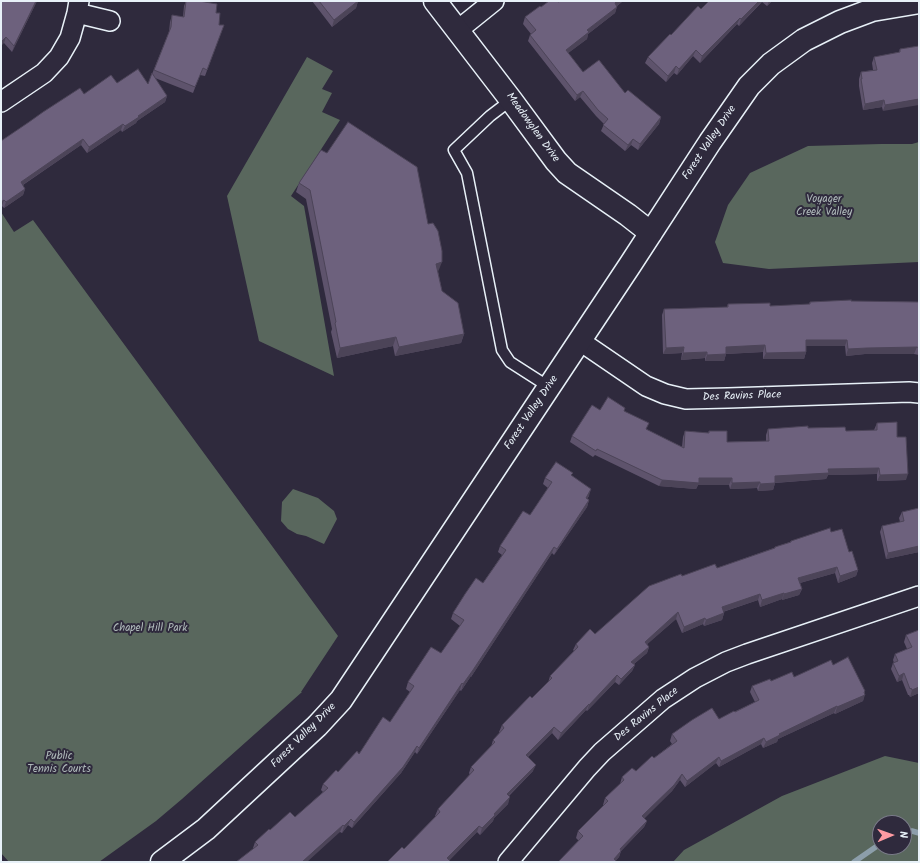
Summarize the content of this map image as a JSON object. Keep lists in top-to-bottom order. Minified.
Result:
{"streets":{"street":["Meadowglen Drive","Forest Valley Drive","Des Ravins Place"]},"crossings":[["Meadowglen Drive","Forest Valley Drive"],["Forest Valley Drive","Des Ravins Place"]],"parks":["Voyager Creek Valley","Chapel Hill Park","Public Tennis Courts"],"north":"right"}
